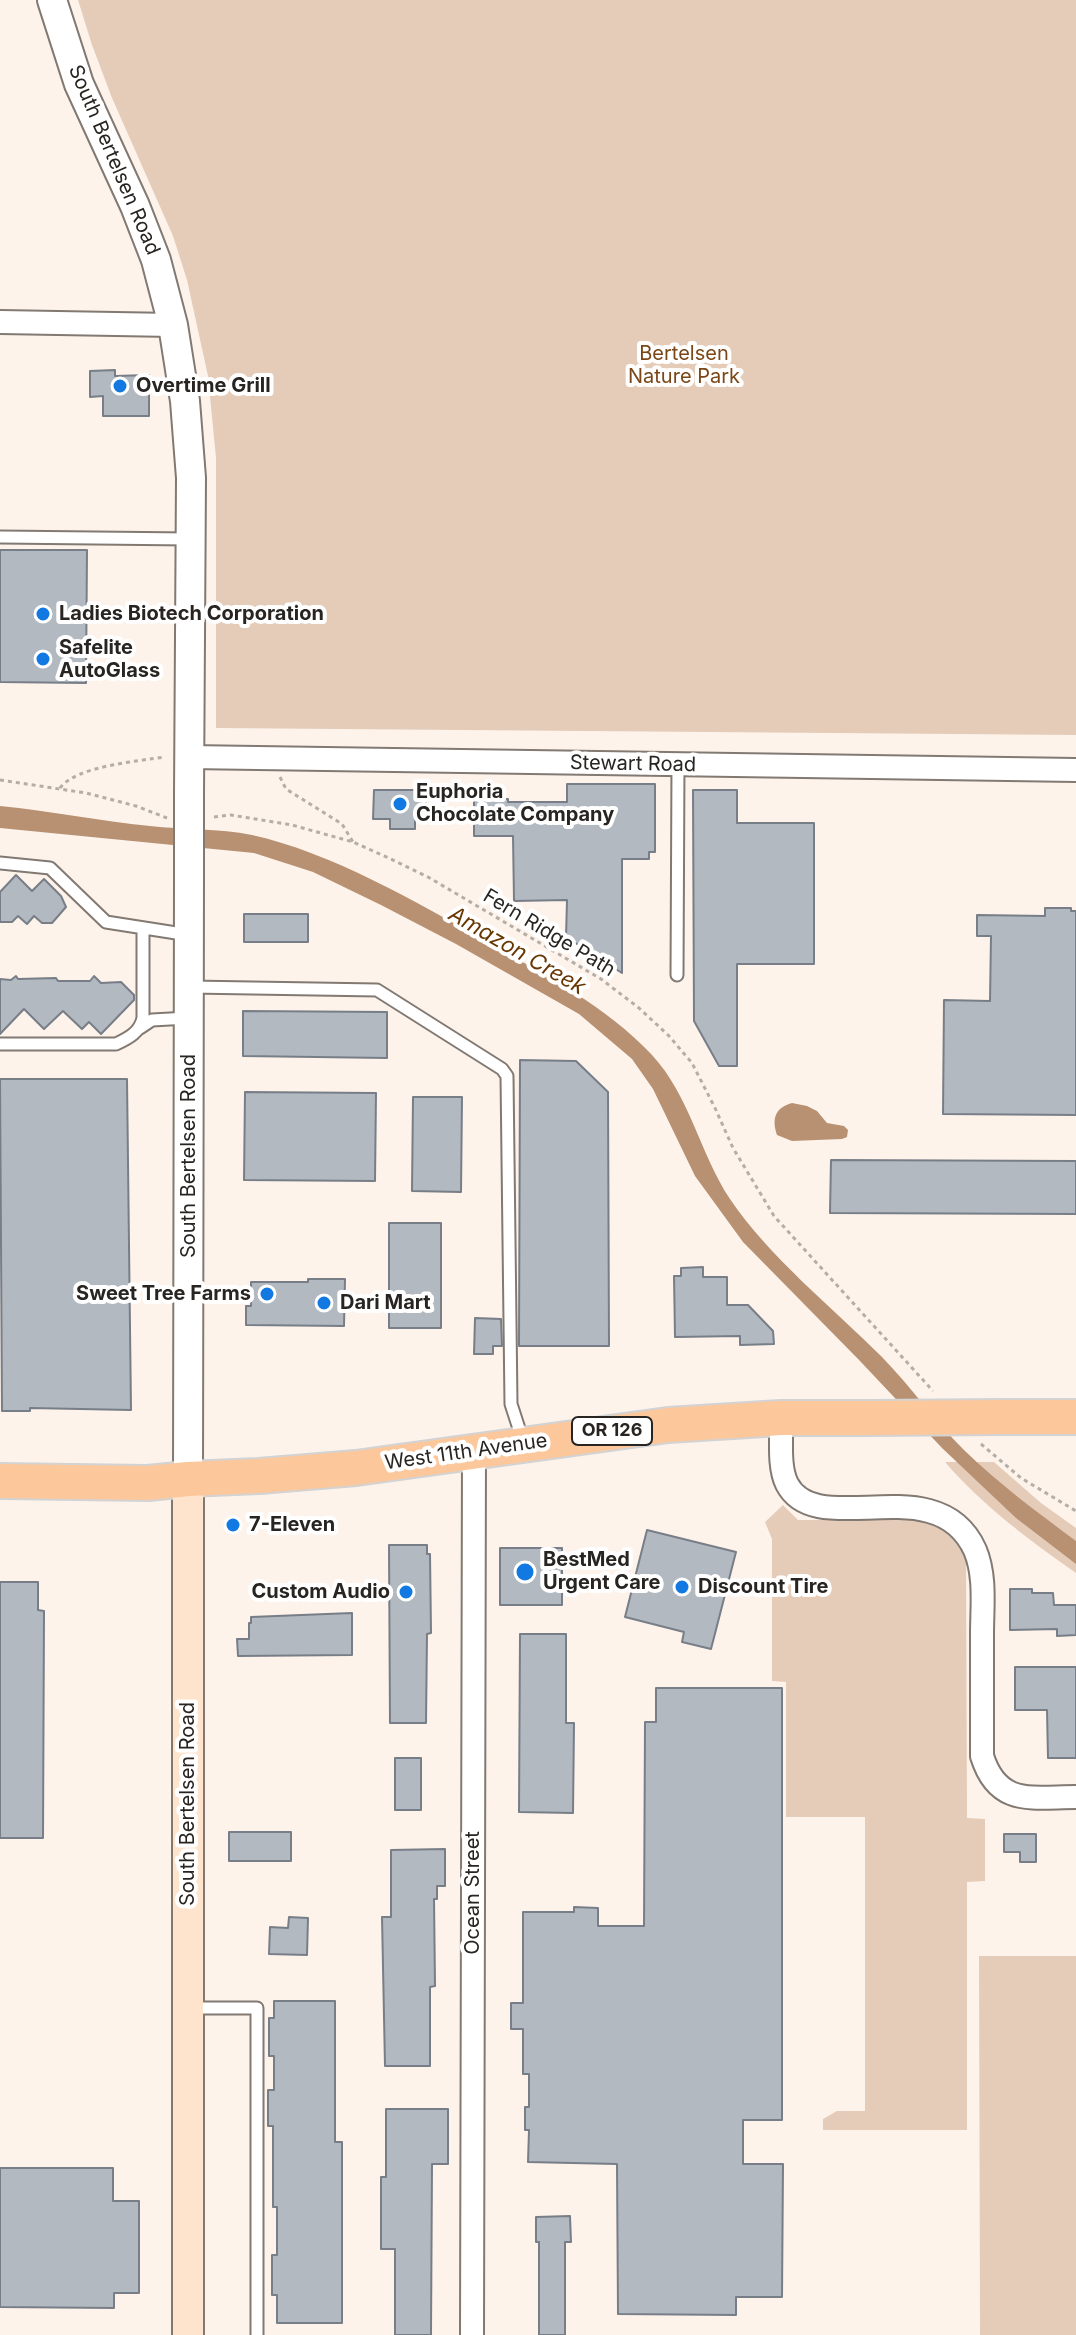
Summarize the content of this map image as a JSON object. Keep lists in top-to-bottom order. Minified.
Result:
{"streets":{"main road":["South Bertelsen Road","OR 126","West 11th Avenue"],"street":["Stewart Road","Ocean Street"],"path":["Fern Ridge Path"]},"crossings":[["South Bertelsen Road","Stewart Road"],["South Bertelsen Road","Fern Ridge Path"],["South Bertelsen Road","West 11th Avenue"],["West 11th Avenue","Ocean Street"]],"water":["Amazon Creek"],"parks":["Bertelsen Nature Park"],"places":["Overtime Grill","Ladies Biotech Corporation","Safelite AutoGlass","Euphoria Chocolate Company","Sweet Tree Farms","Dari Mart","7-Eleven","BestMed Urgent Care","Discount Tire","Custom Audio"]}
